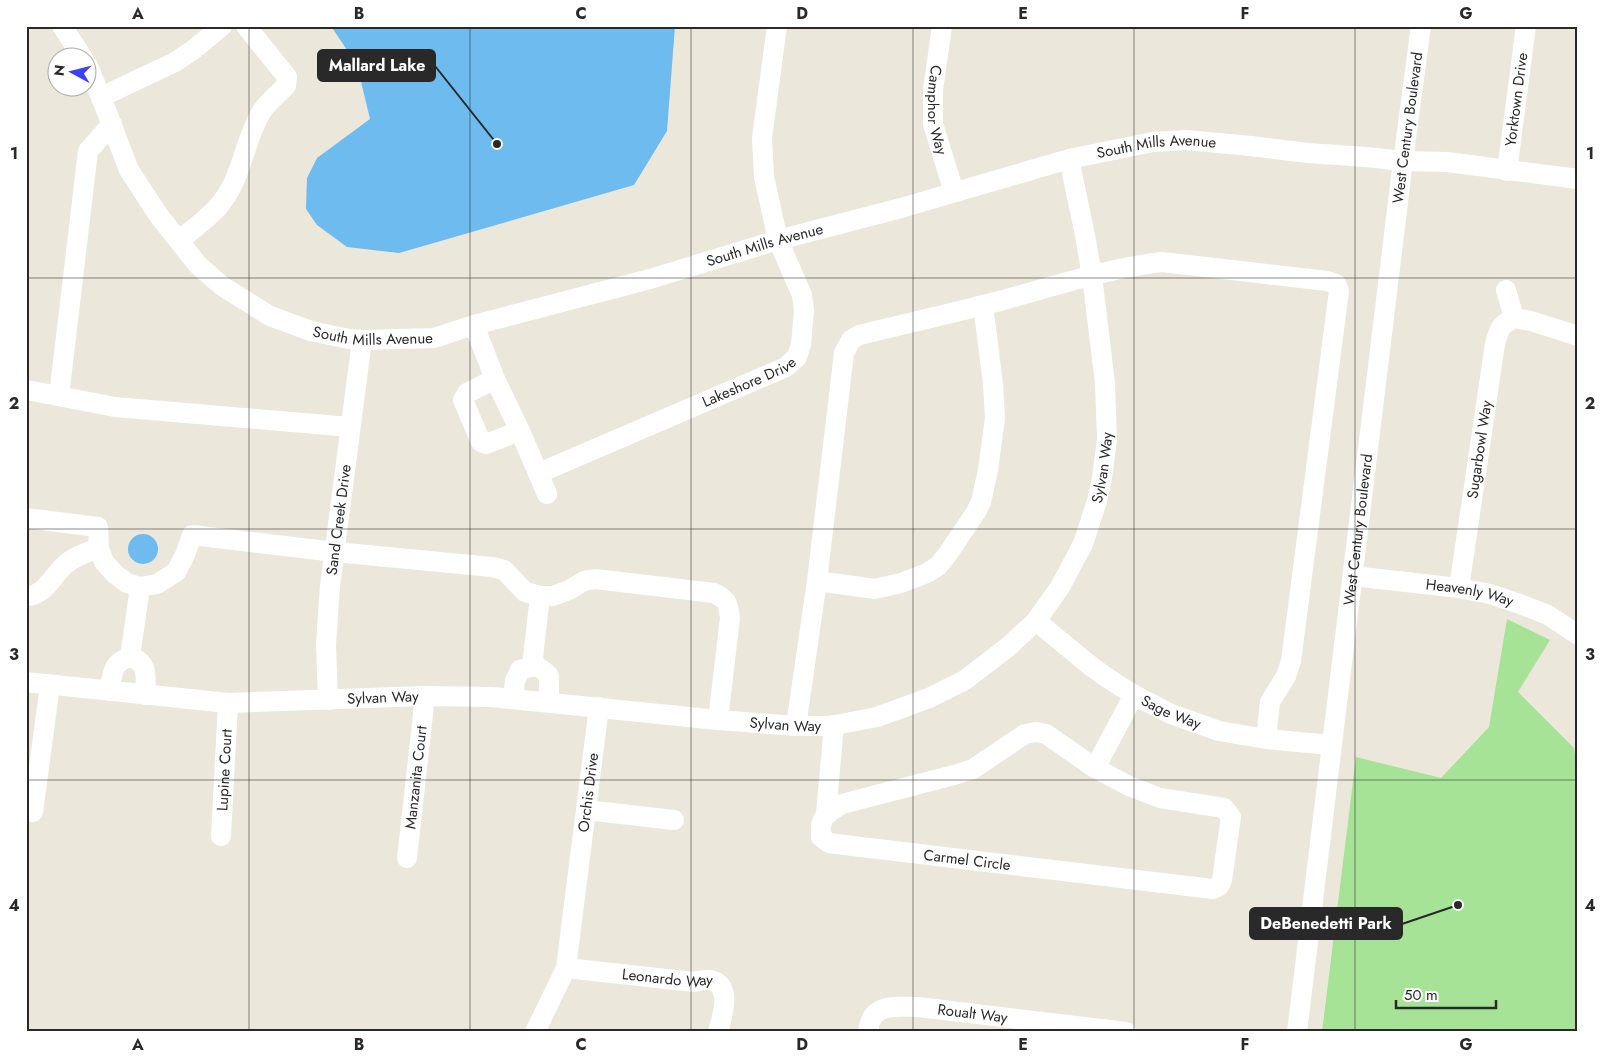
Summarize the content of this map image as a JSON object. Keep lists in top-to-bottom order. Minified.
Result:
{"streets":{"street":["Yorktown Drive","Camphor Way","West Century Boulevard","South Mills Avenue","Lakeshore Drive","Sugarbowl Way","Sylvan Way","Sand Creek Drive","Heavenly Way","Sage Way","Lupine Court","Manzanita Court","Orchis Drive","Carmel Circle","Leonardo Way","Roualt Way"]},"crossings":[["Yorktown Drive","South Mills Avenue"],["Camphor Way","South Mills Avenue"],["West Century Boulevard","South Mills Avenue"],["West Century Boulevard","Heavenly Way"],["West Century Boulevard","Sage Way"],["South Mills Avenue","Lakeshore Drive"],["South Mills Avenue","Sylvan Way"],["South Mills Avenue","Sand Creek Drive"],["Sugarbowl Way","Heavenly Way"],["Sylvan Way","Sand Creek Drive"],["Sylvan Way","Sage Way"],["Sylvan Way","Lupine Court"],["Sylvan Way","Manzanita Court"],["Sylvan Way","Orchis Drive"],["Orchis Drive","Leonardo Way"]],"places":["Mallard Lake","DeBenedetti Park"],"scale_bar":"50 m","north":"left","grid":{"columns":["A","B","C","D","E","F","G"],"rows":["1","2","3","4"]}}
